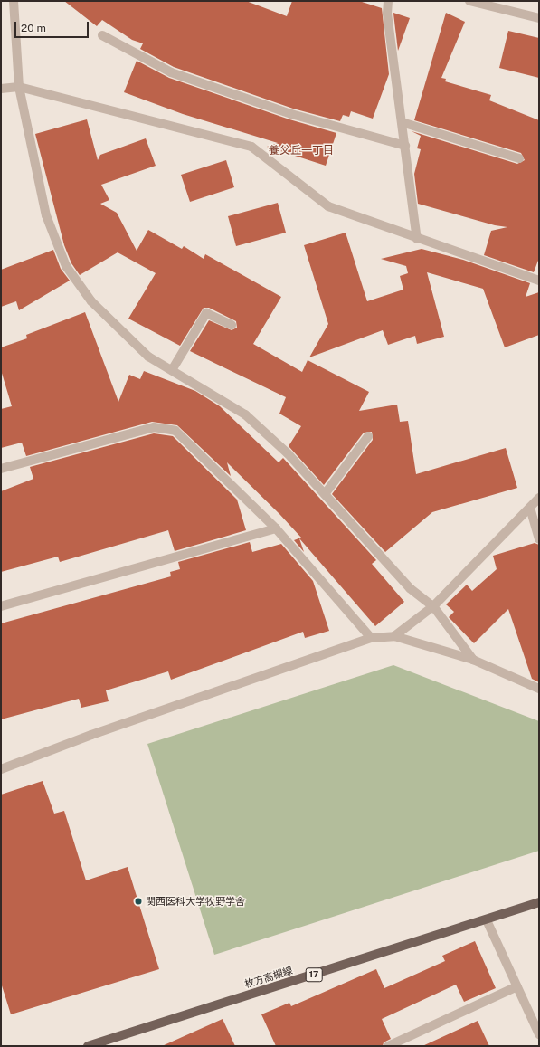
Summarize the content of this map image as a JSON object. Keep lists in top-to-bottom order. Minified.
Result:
{"streets":{"main road":["17","枚方高槻線"]},"districts":["養父丘一丁目"],"places":["関西医科大学牧野学舎"],"scale_bar":"20 m"}
